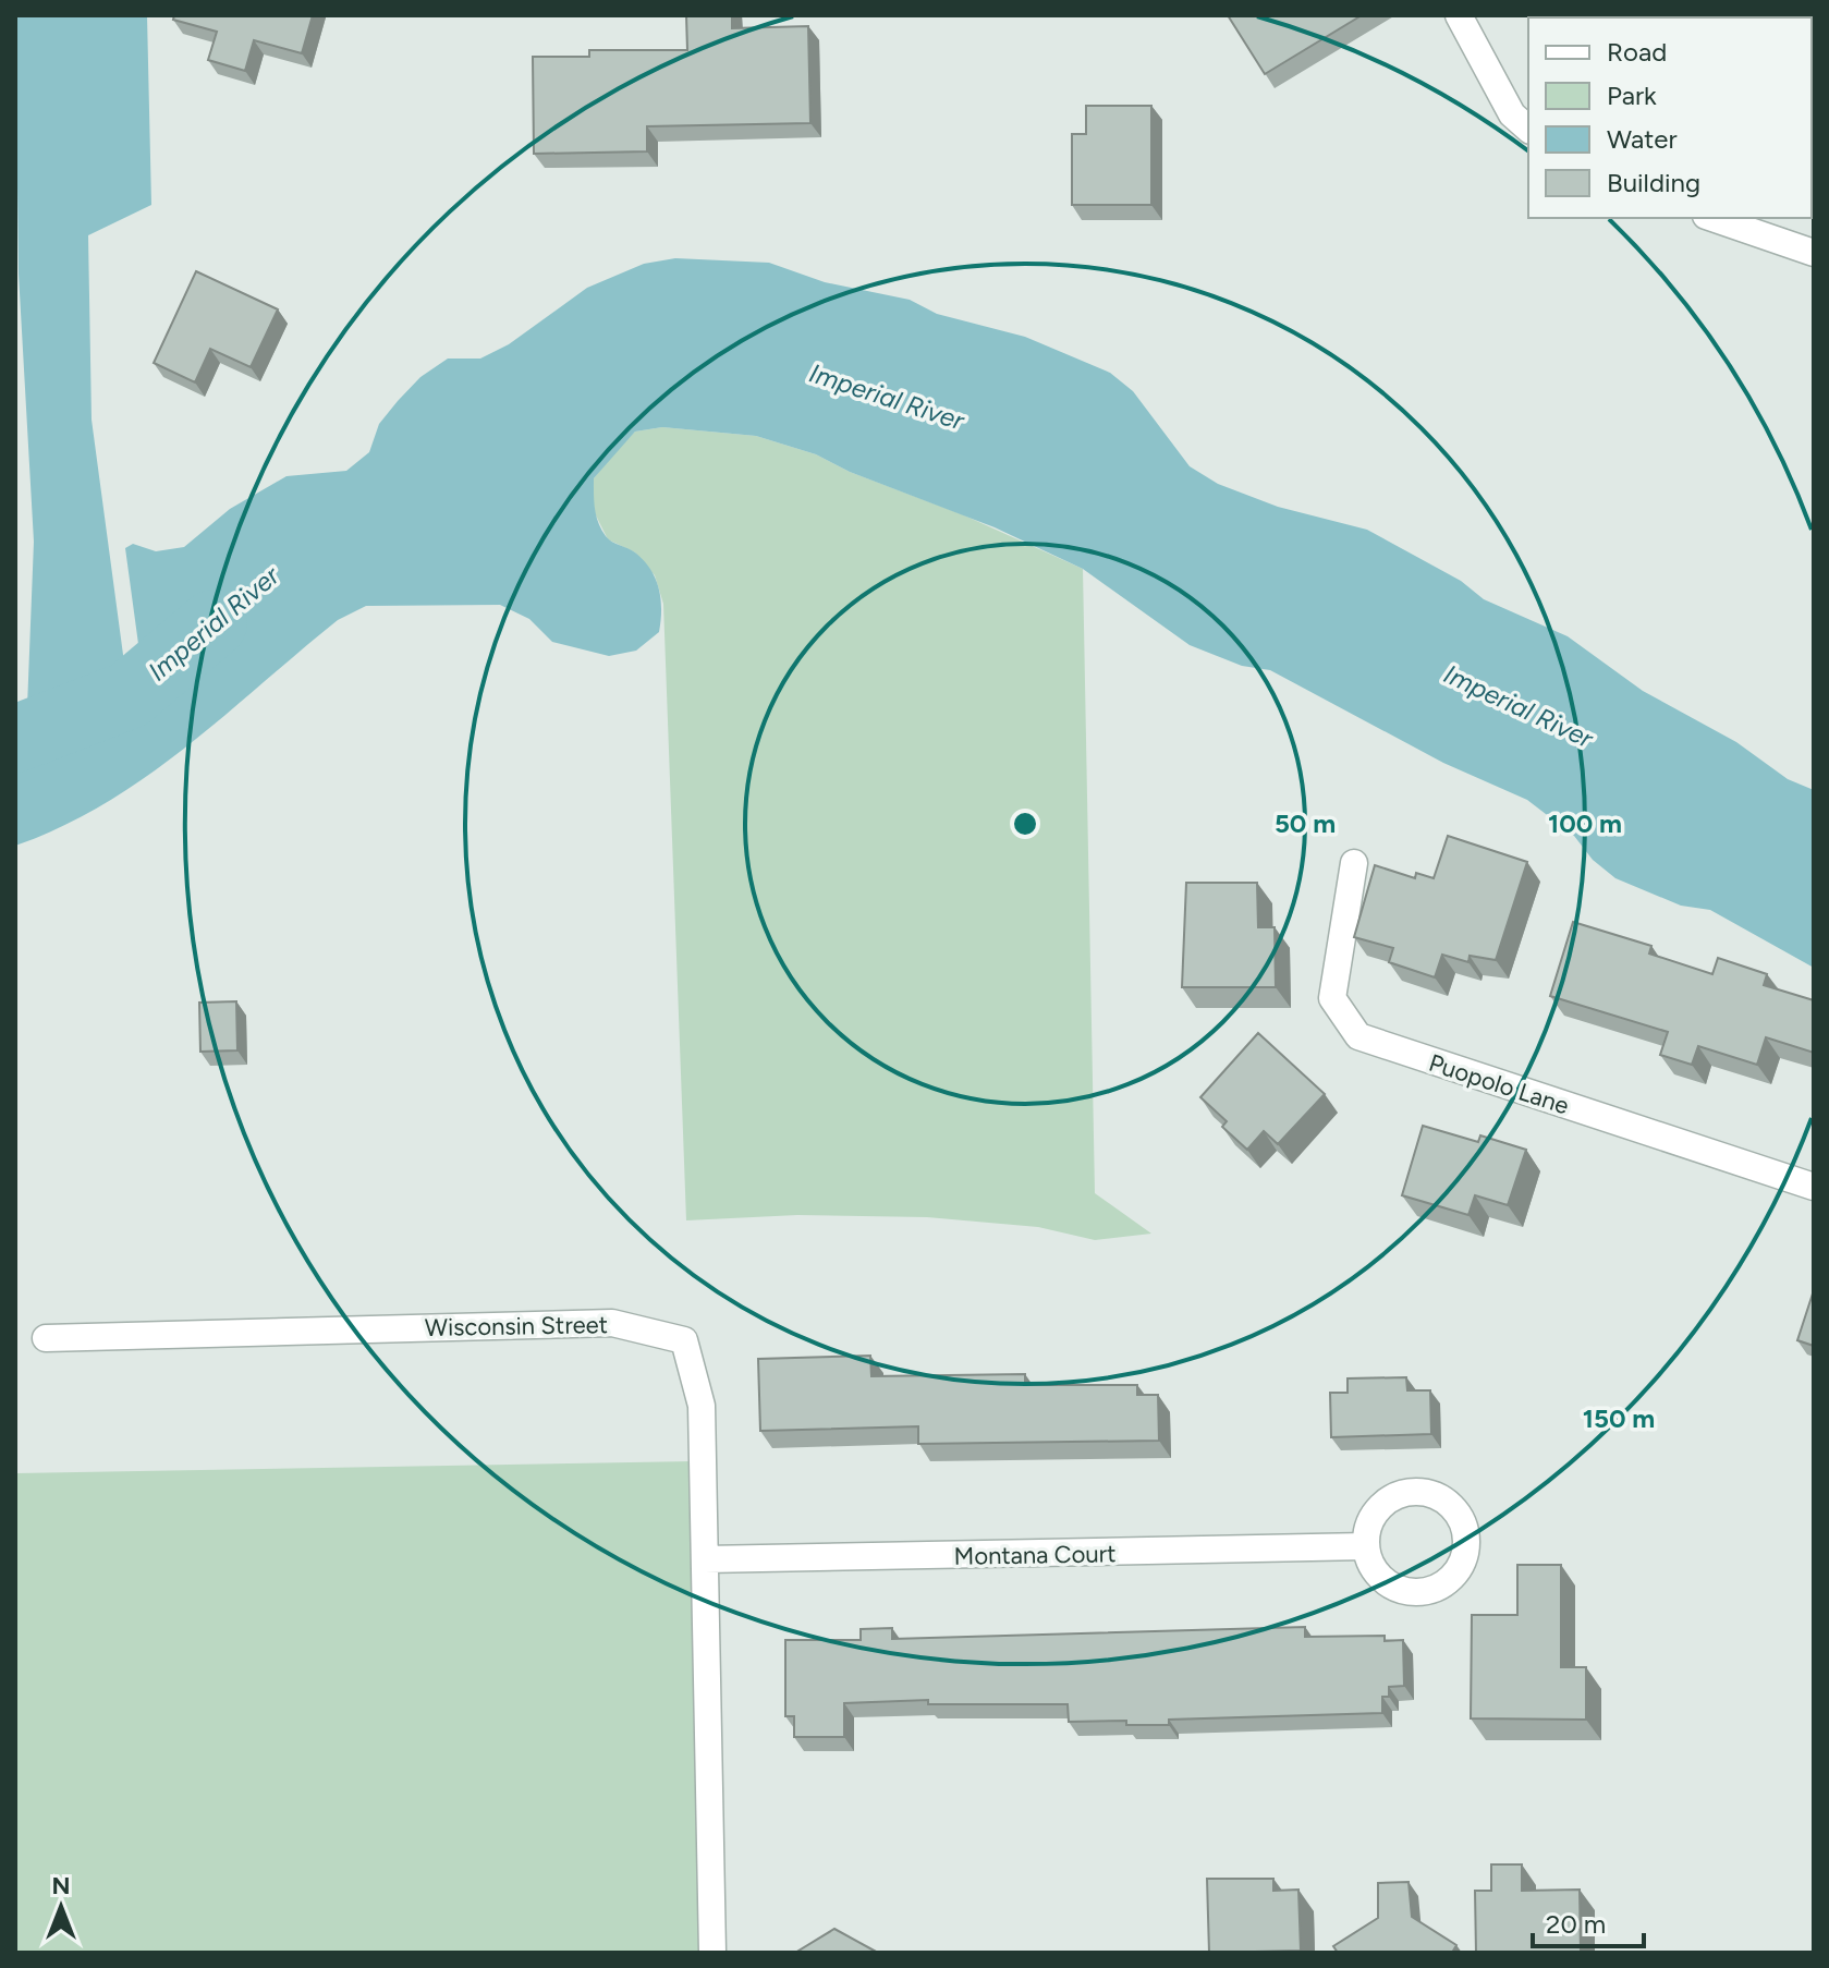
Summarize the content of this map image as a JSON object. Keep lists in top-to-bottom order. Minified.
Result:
{"streets":{"street":["Puopolo Lane","Wisconsin Street","Montana Court"]},"crossings":[["Wisconsin Street","Montana Court"]],"water":["Imperial River"],"legend":["Road","Park","Water","Building"],"scale_bar":"20 m","north":"top","rings":["50 m","100 m","150 m"]}
